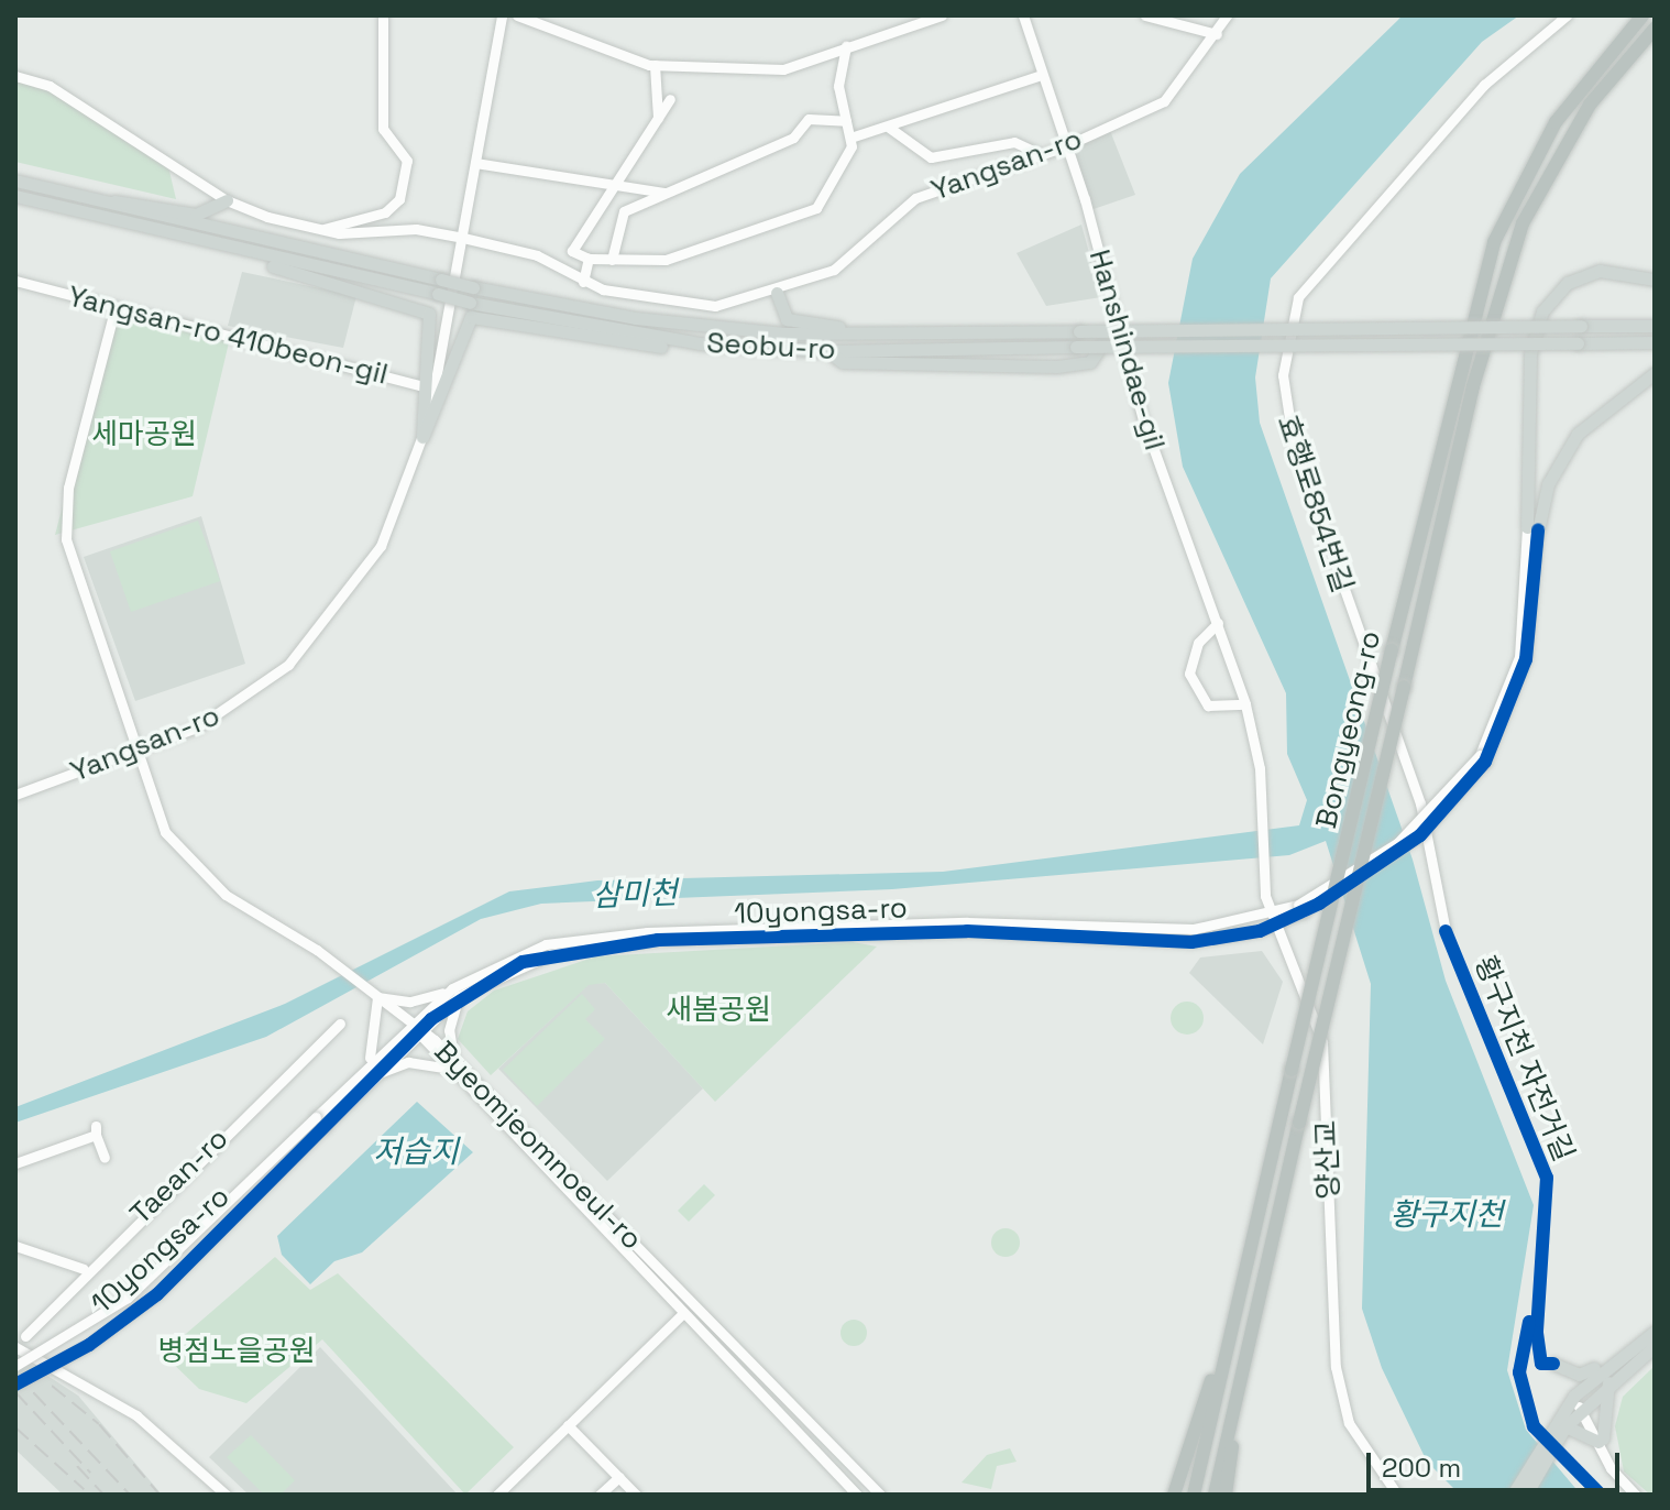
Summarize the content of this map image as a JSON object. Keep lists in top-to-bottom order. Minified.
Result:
{"streets":{"highway":["Bongyeong-ro"],"main road":["Seobu-ro"],"street":["Yangsan-ro","Yangsan-ro 410beon-gil","Hanshindae-gil","효행로854번길","10yongsa-ro","Byeomjeomnoeul-ro","양산교","Taean-ro"],"cycle path":["황구지천 자전거길"]},"crossings":[["Yangsan-ro","Yangsan-ro 410beon-gil"],["Yangsan-ro","Hanshindae-gil"],["Hanshindae-gil","양산교"],["10yongsa-ro","Byeomjeomnoeul-ro"],["10yongsa-ro","양산교"]],"water":["삼미천","저습지","황구지천"],"parks":["세마공원","새봄공원","병점노을공원"],"scale_bar":"200 m"}
